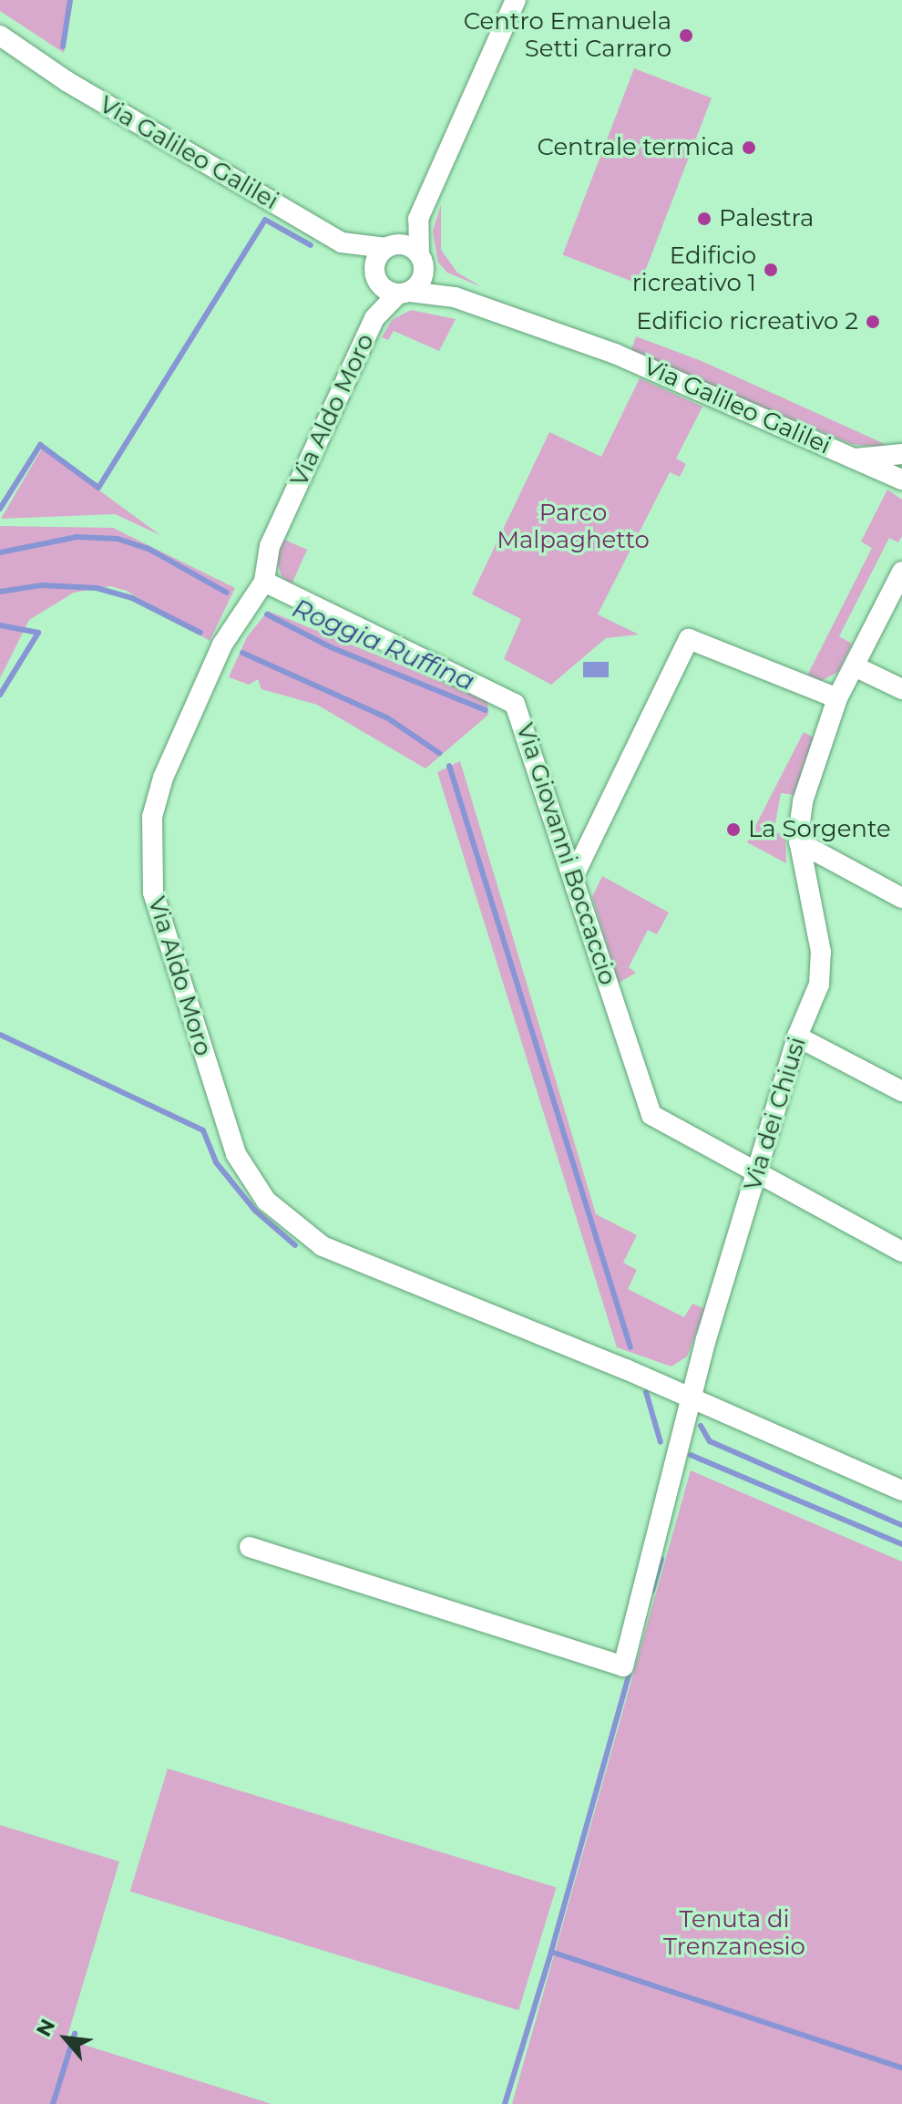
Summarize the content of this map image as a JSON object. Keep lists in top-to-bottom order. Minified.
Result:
{"streets":{"street":["Via Galileo Galilei","Via Aldo Moro","Via Giovanni Boccaccio","Via dei Chiusi"]},"crossings":[["Via Galileo Galilei","Via Aldo Moro"],["Via Aldo Moro","Via Giovanni Boccaccio"],["Via Aldo Moro","Via dei Chiusi"],["Via Giovanni Boccaccio","Via dei Chiusi"]],"water":["Roggia Ruffina"],"parks":["Parco Malpaghetto","Tenuta di Trenzanesio"],"places":["Centro Emanuela Setti Carraro","Centrale termica","Palestra","Edificio ricreativo 1","Edificio ricreativo 2","La Sorgente"],"north":"top left"}
